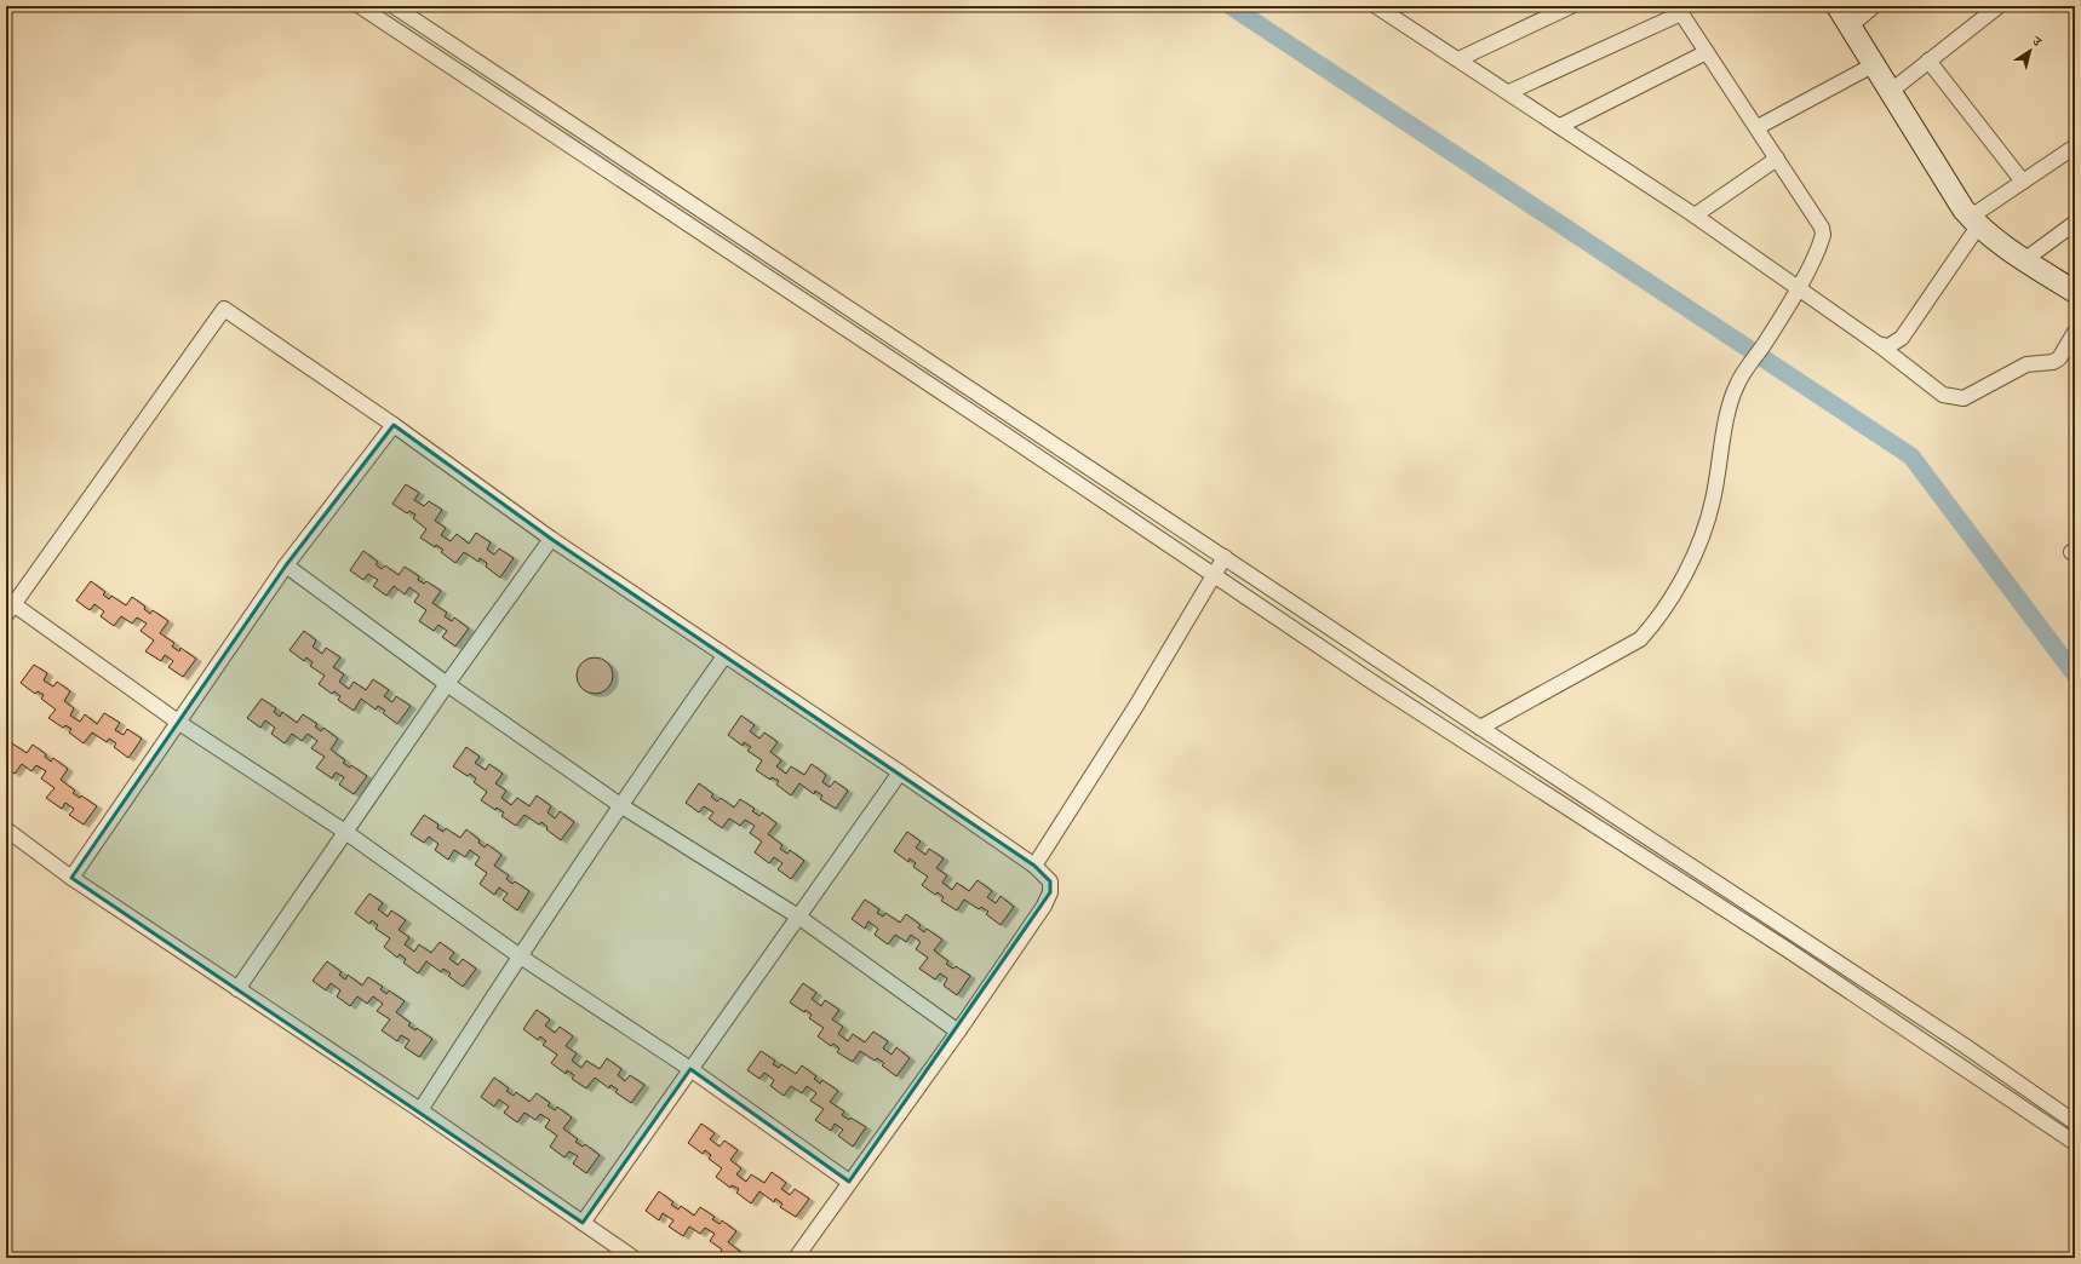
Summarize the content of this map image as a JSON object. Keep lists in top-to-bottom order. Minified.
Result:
{"north":"top right"}
